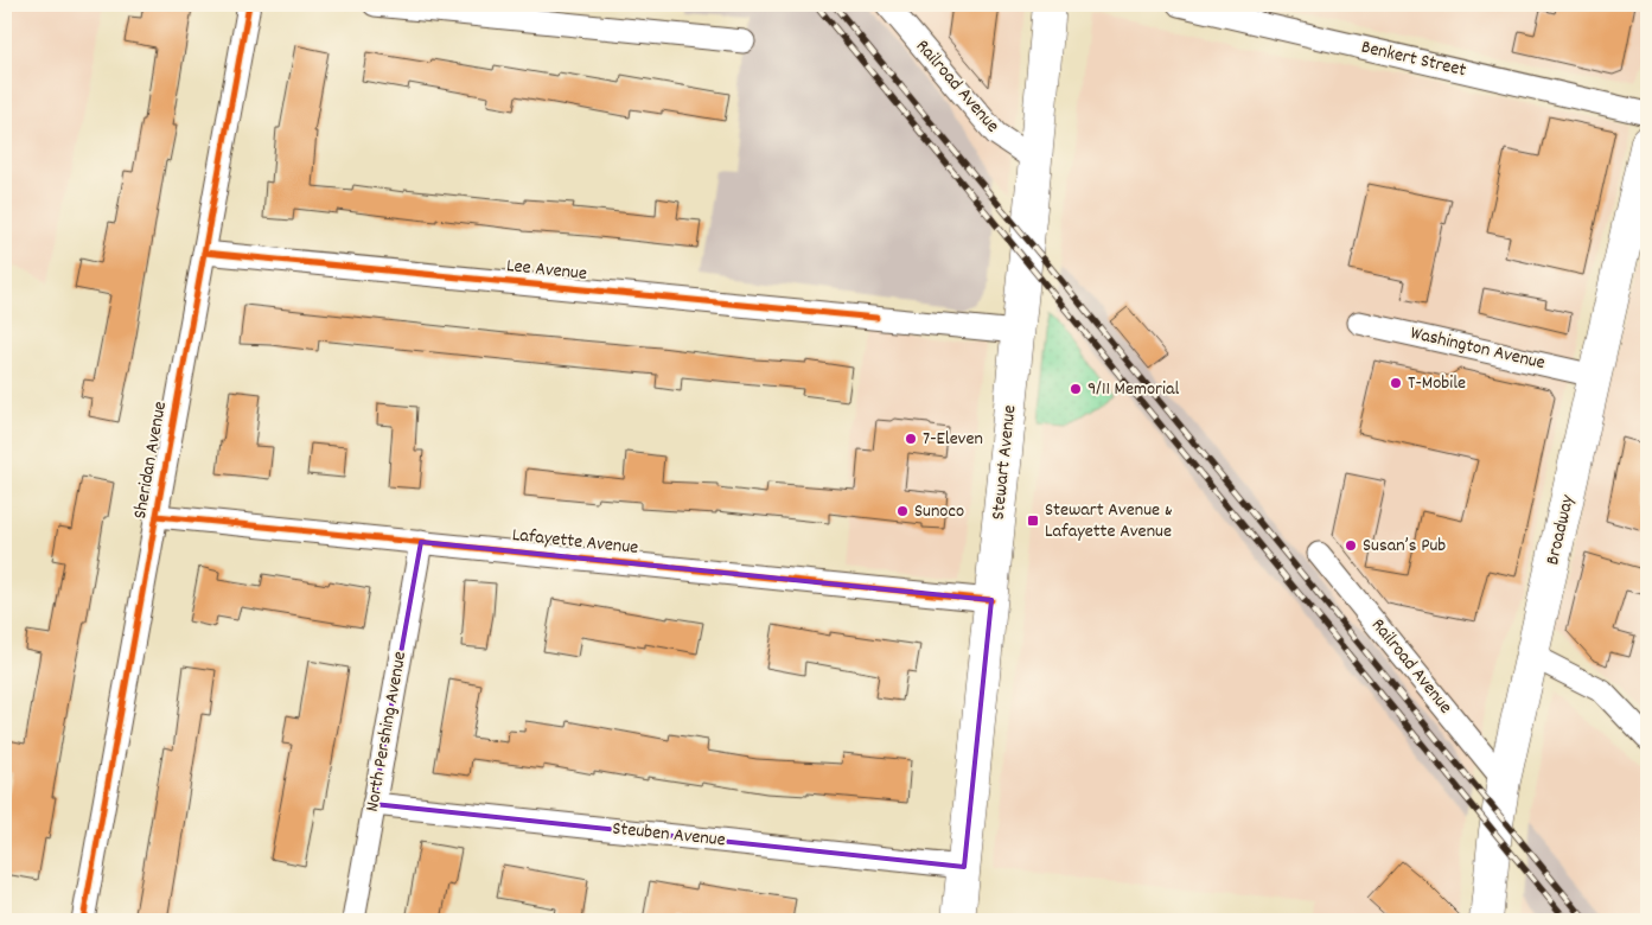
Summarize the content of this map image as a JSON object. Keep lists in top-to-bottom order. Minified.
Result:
{"streets":{"main road":["Stewart Avenue","Broadway"],"street":["Benkert Street","Railroad Avenue","Lee Avenue","Washington Avenue","Sheridan Avenue","Lafayette Avenue","North Pershing Avenue","Steuben Avenue"]},"crossings":[["Railroad Avenue","Stewart Avenue"],["Railroad Avenue","Broadway"],["Lee Avenue","Sheridan Avenue"],["Lee Avenue","Stewart Avenue"],["Washington Avenue","Broadway"],["Sheridan Avenue","Lafayette Avenue"],["Stewart Avenue","Lafayette Avenue"],["Stewart Avenue","Steuben Avenue"],["Lafayette Avenue","North Pershing Avenue"],["North Pershing Avenue","Steuben Avenue"]],"places":{"other":["T-Mobile","9/11 Memorial","7-Eleven","Sunoco","Susan’s Pub"],"transit":["Stewart Avenue & Lafayette Avenue"]}}
